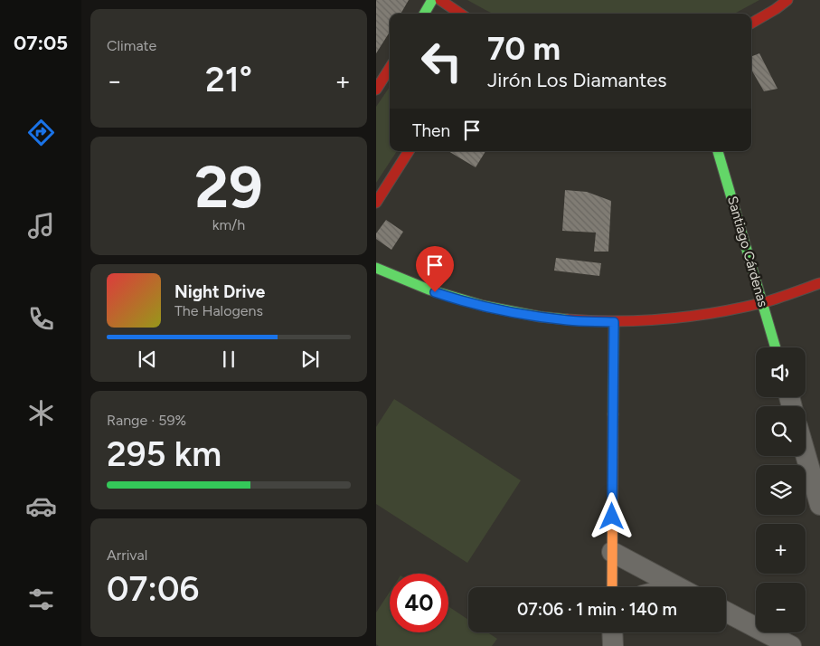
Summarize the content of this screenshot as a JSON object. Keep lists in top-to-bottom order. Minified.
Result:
{"streets":{"street":["Santiago Cárdenas"]},"page":{"tabs":"07:05","tile":["Climate",["29","km/h"],["Range · 59%","295 km"],["Arrival","07:06"]],"turn":["70 m","Jirón Los Diamantes"],"heat":["−","21°","+"],"then":"Then","song":["Night Drive","The Halogens"],"map_buttons":["+","−"],"limit":"40","trip":"07:06 · 1 min · 140 m"}}
